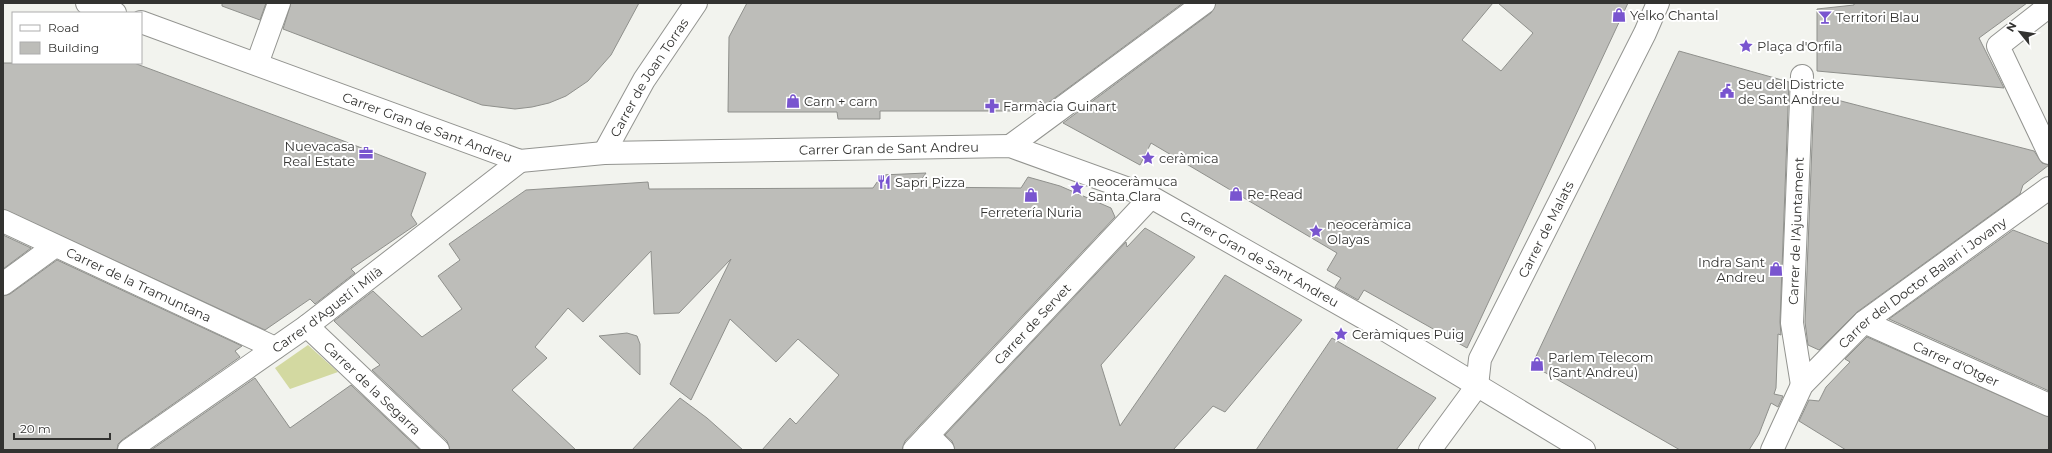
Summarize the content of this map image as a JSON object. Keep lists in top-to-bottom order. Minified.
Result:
{"streets":{"street":["Carrer de Joan Torras","Carrer Gran de Sant Andreu","Carrer de Malats","Carrer de l'Ajuntament","Carrer del Doctor Balari i Jovany","Carrer de la Tramuntana","Carrer d'Agustí i Milà","Carrer de Servet","Carrer d'Otger","Carrer de la Segarra"]},"crossings":[["Carrer de Joan Torras","Carrer Gran de Sant Andreu"],["Carrer Gran de Sant Andreu","Carrer de Malats"],["Carrer Gran de Sant Andreu","Carrer d'Agustí i Milà"],["Carrer Gran de Sant Andreu","Carrer de Servet"],["Carrer de l'Ajuntament","Carrer del Doctor Balari i Jovany"],["Carrer del Doctor Balari i Jovany","Carrer d'Otger"],["Carrer de la Tramuntana","Carrer d'Agustí i Milà"],["Carrer d'Agustí i Milà","Carrer de la Segarra"]],"places":{"shop":["Yelko Chantal","Carn + carn","Re-Read","Ferretería Nuria","Indra Sant Andreu","Parlem Telecom (Sant Andreu)"],"bar":["Territori Blau"],"place":["Plaça d'Orfila","ceràmica","neoceràmuca Santa Clara","neoceràmica Olayas","Ceràmiques Puig"],"public building":["Seu del Districte de Sant Andreu"],"pharmacy":["Farmàcia Guinart"],"office":["Nuevacasa Real Estate"],"restaurant":["Sapri Pizza"]},"legend":["Road","Building"],"scale_bar":"20 m","north":"top left"}
